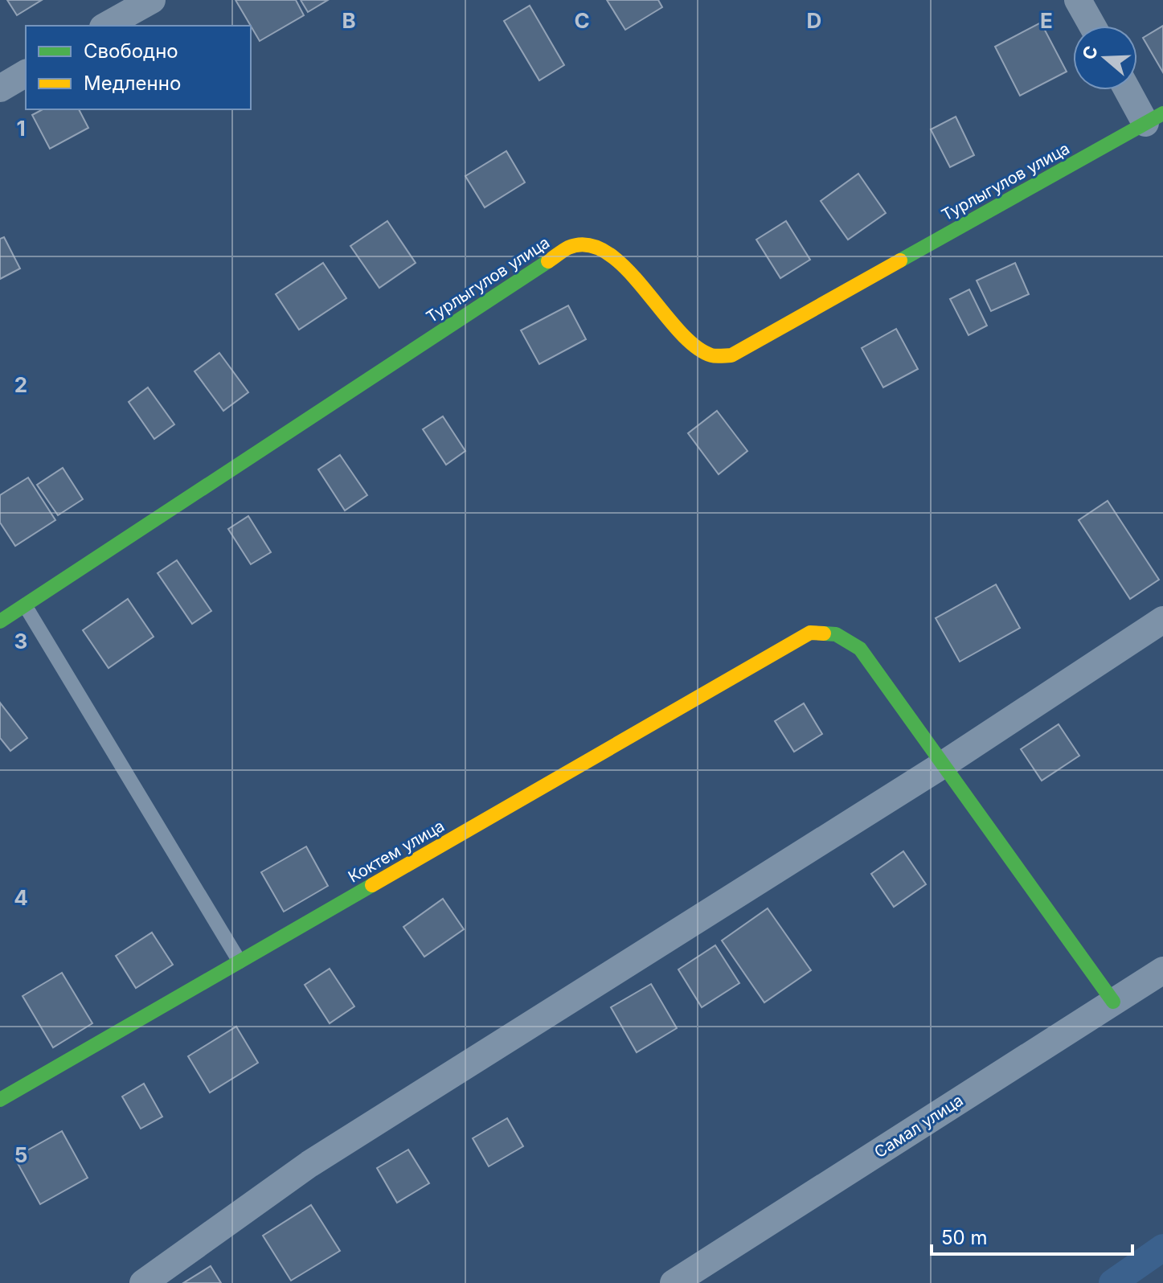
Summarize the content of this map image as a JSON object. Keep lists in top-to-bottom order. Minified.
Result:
{"streets":{"street":["Турлыгулов улица","Коктем улица","Самал улица"]},"legend":["Свободно","Медленно"],"scale_bar":"50 m","north":"left","grid":{"columns":["B","C","D","E"],"rows":["1","2","3","4","5"]}}
